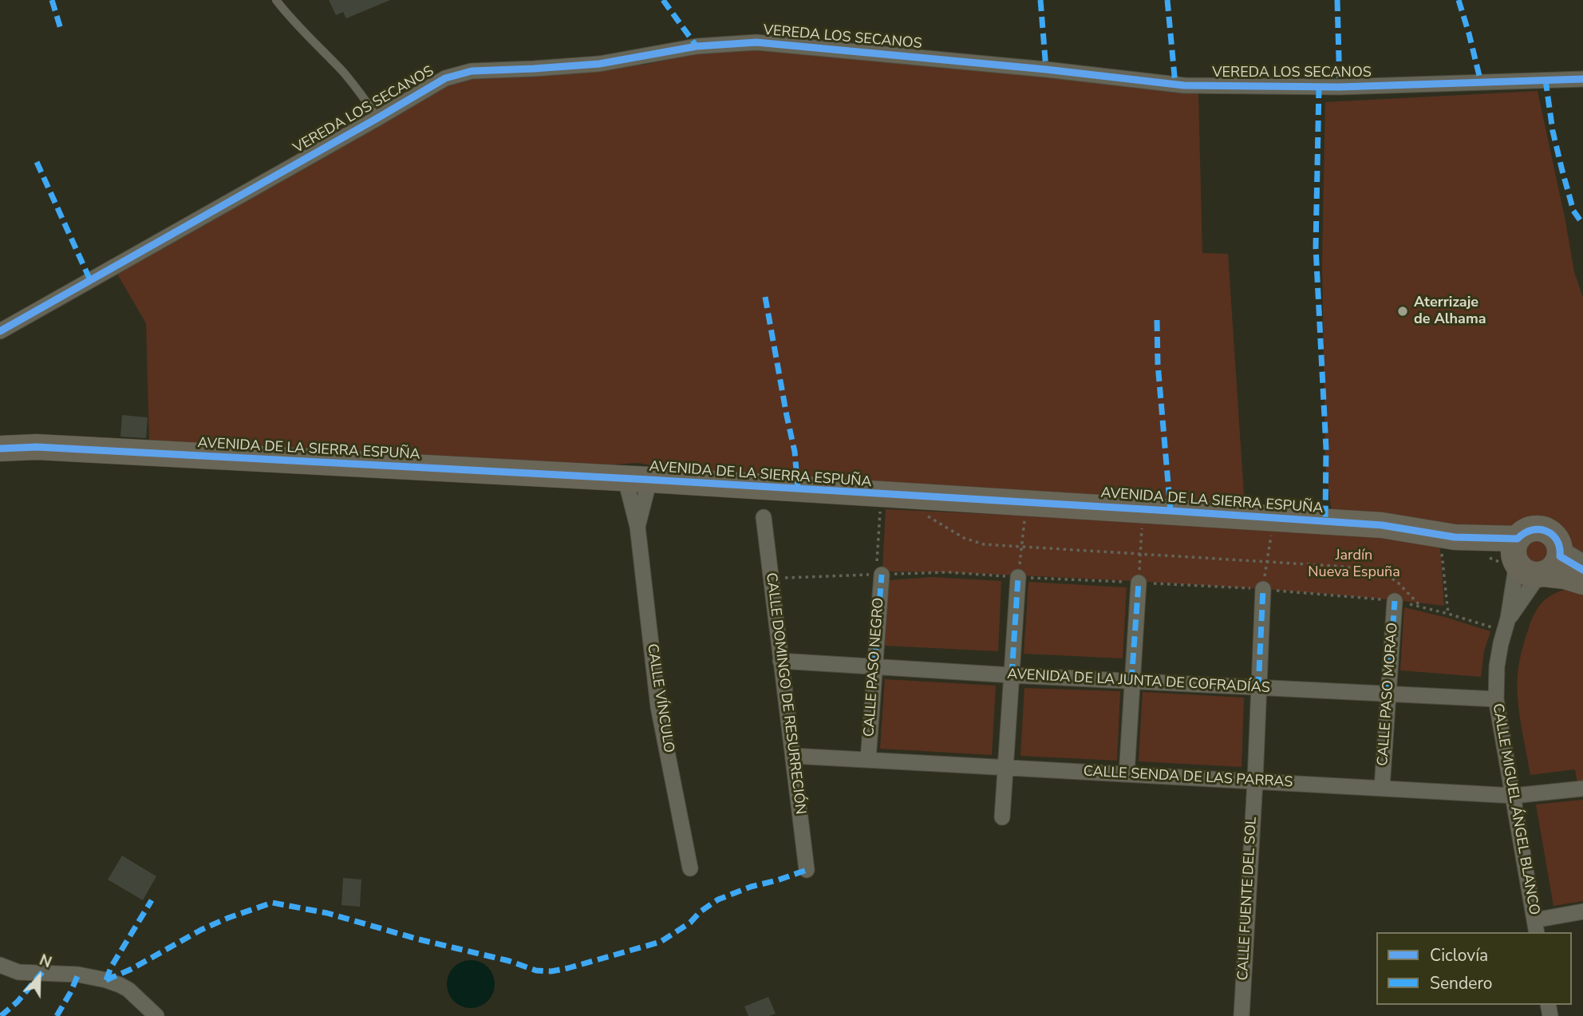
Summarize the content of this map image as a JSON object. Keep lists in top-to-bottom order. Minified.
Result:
{"streets":{"main road":["AVENIDA DE LA SIERRA ESPUÑA"],"street":["VEREDA LOS SECANOS","CALLE PASO NEGRO","AVENIDA DE LA JUNTA DE COFRADÍAS","CALLE DOMINGO DE RESURRECIÓN","CALLE PASO MORAO","CALLE VÍNCULO","CALLE SENDA DE LAS PARRAS","CALLE MIGUEL ÁNGEL BLANCO","CALLE FUENTE DEL SOL"]},"crossings":[["AVENIDA DE LA SIERRA ESPUÑA","CALLE VÍNCULO"],["AVENIDA DE LA SIERRA ESPUÑA","CALLE MIGUEL ÁNGEL BLANCO"],["CALLE PASO NEGRO","AVENIDA DE LA JUNTA DE COFRADÍAS"],["CALLE PASO NEGRO","CALLE SENDA DE LAS PARRAS"],["AVENIDA DE LA JUNTA DE COFRADÍAS","CALLE DOMINGO DE RESURRECIÓN"],["AVENIDA DE LA JUNTA DE COFRADÍAS","CALLE PASO MORAO"],["AVENIDA DE LA JUNTA DE COFRADÍAS","CALLE MIGUEL ÁNGEL BLANCO"],["AVENIDA DE LA JUNTA DE COFRADÍAS","CALLE FUENTE DEL SOL"],["CALLE DOMINGO DE RESURRECIÓN","CALLE SENDA DE LAS PARRAS"],["CALLE PASO MORAO","CALLE SENDA DE LAS PARRAS"],["CALLE SENDA DE LAS PARRAS","CALLE MIGUEL ÁNGEL BLANCO"],["CALLE SENDA DE LAS PARRAS","CALLE FUENTE DEL SOL"]],"parks":["Jardín Nueva Espuña"],"places":["Aterrizaje de Alhama"],"legend":["Ciclovía","Sendero"],"north":"top"}
